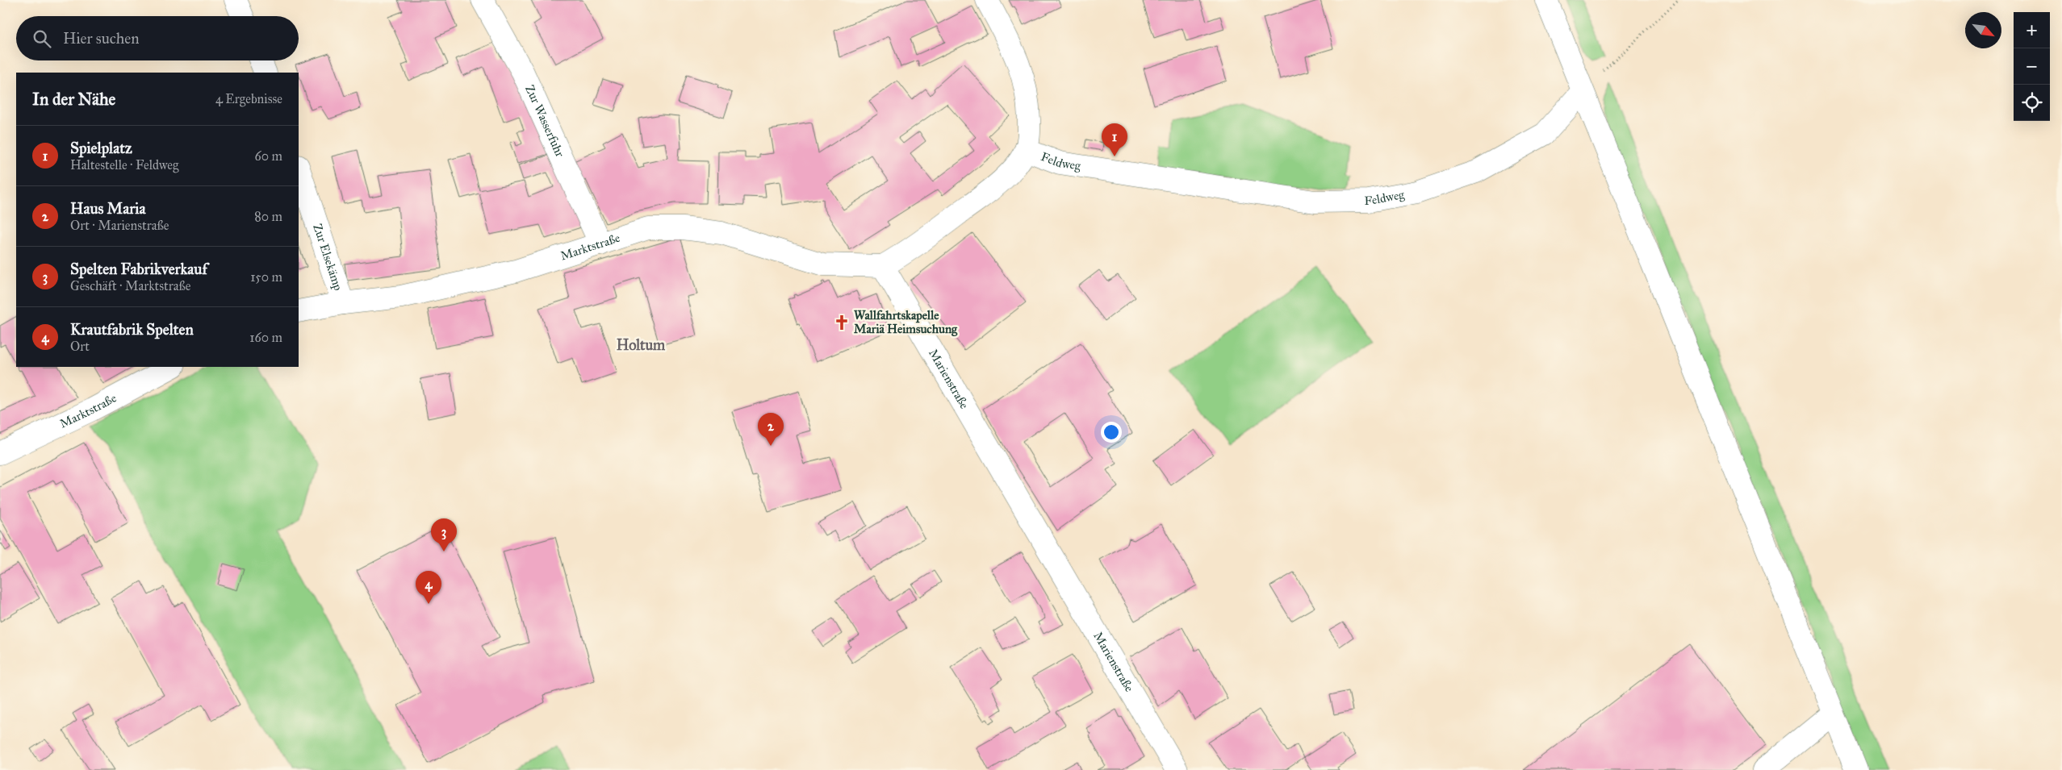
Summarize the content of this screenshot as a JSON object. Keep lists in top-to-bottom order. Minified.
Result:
{"streets":{"street":["Zur Wasserfuhr","Feldweg","Marktstraße","Zur Elsekämp","Marienstraße"]},"crossings":[["Zur Wasserfuhr","Marktstraße"],["Marktstraße","Zur Elsekämp"],["Marktstraße","Marienstraße"]],"districts":["Holtum"],"places":{"church":["Wallfahrtskapelle Mariä Heimsuchung"]},"north":"bottom right","page":{"map_buttons":["+","−"],"search":"Hier suchen","heading":["In der Nähe","4 Ergebnisse"],"pins":["1","2","3","4"],"list":[{"mark":"1","name":"Spielplatz","note":"Haltestelle · Feldweg","value":"60 m"},{"mark":"2","name":"Haus Maria","note":"Ort · Marienstraße","value":"80 m"},{"mark":"3","name":"Spelten Fabrikverkauf","note":"Geschäft · Marktstraße","value":"150 m"},{"mark":"4","name":"Krautfabrik Spelten","note":"Ort","value":"160 m"}]}}
